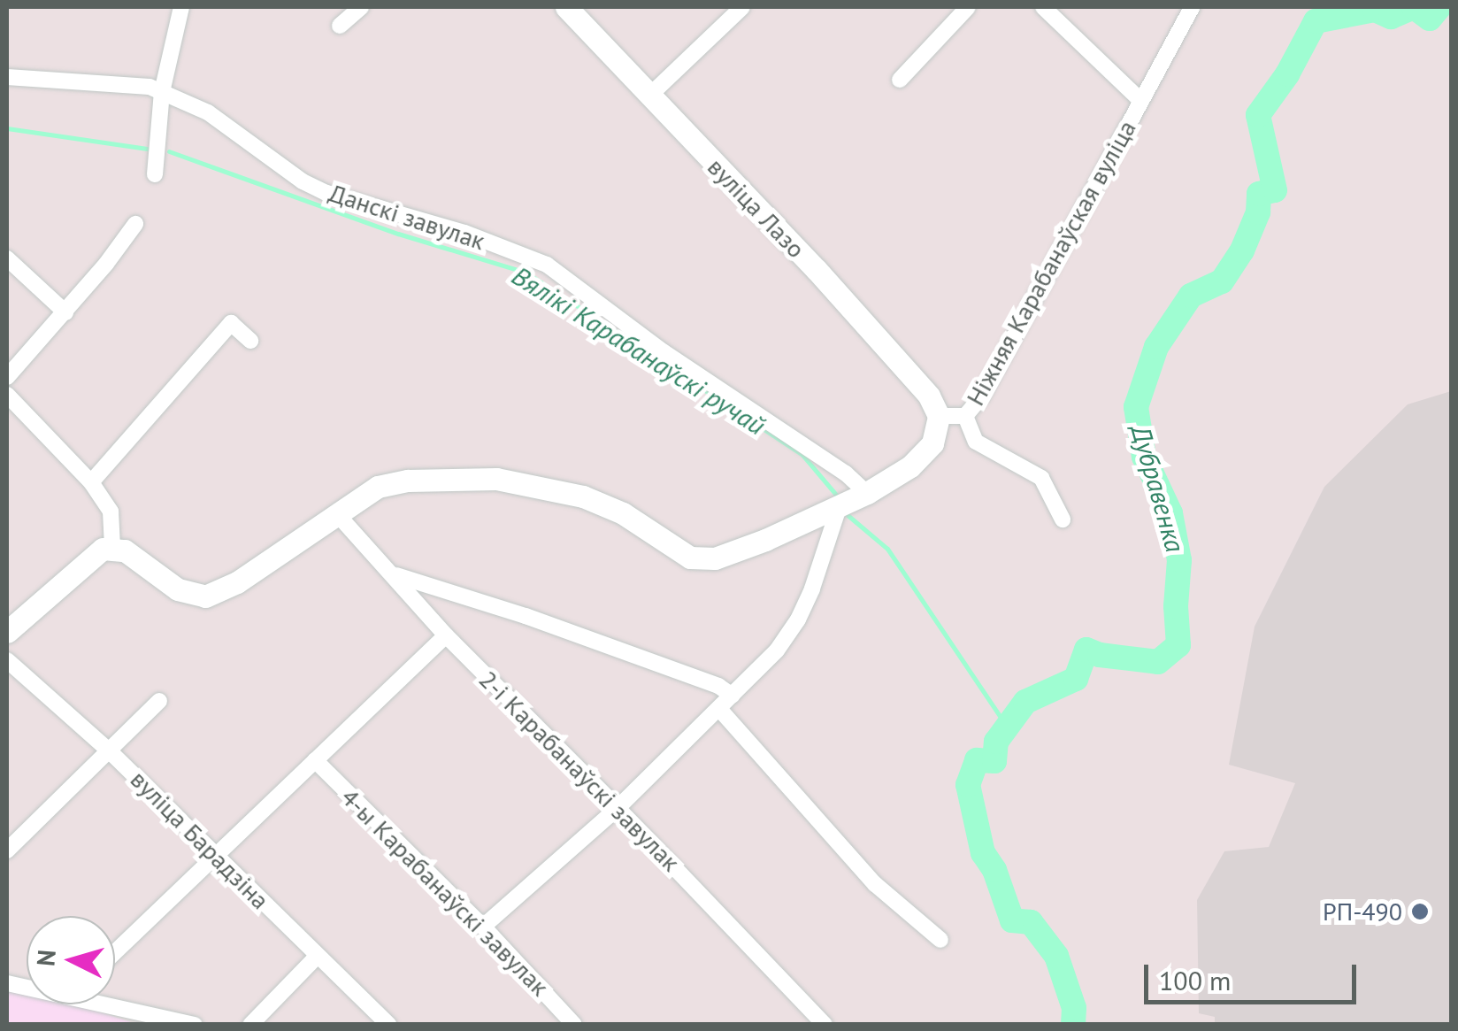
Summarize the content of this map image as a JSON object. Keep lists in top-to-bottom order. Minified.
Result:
{"streets":{"main road":["вуліца Лазо","Ніжняя Карабанаўская вуліца"],"street":["Данскі завулак","2-і Карабанаўскі завулак","вуліца Барадзіна","4-ы Карабанаўскі завулак"]},"crossings":[["вуліца Лазо","Ніжняя Карабанаўская вуліца"],["Данскі завулак","Ніжняя Карабанаўская вуліца"],["Ніжняя Карабанаўская вуліца","2-і Карабанаўскі завулак"]],"water":["Вялікі Карабанаўскі ручай","Дубравенка"],"places":["РП-490"],"scale_bar":"100 m","north":"left"}
